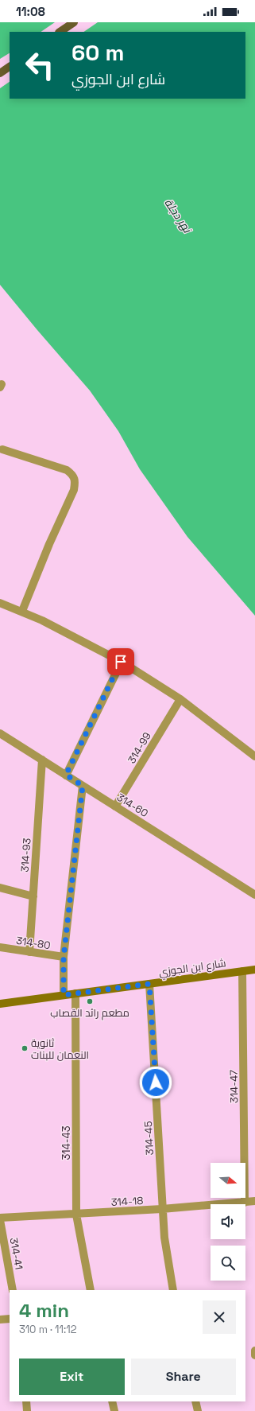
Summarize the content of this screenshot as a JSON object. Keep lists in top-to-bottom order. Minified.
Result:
{"streets":{"street":["314-99","314-60","314-93","314-80","شارع ابن الجوزي","314-47","314-45","314-43","314-18","314-41"]},"crossings":[["314-99","314-60"],["314-60","314-93"],["314-93","314-80"],["شارع ابن الجوزي","314-47"],["شارع ابن الجوزي","314-45"],["شارع ابن الجوزي","314-43"],["314-47","314-18"],["314-45","314-18"],["314-43","314-18"],["314-18","314-41"]],"water":["نهر دجلة"],"places":["مطعم رائد القصاب","ثانوية النعمان للبنات"],"north":"right","page":{"status":"11:08","turn":["60 m","شارع ابن الجوزي"],"heading":["4 min","310 m · 11:12"],"buttons":["Exit","Share"]}}
